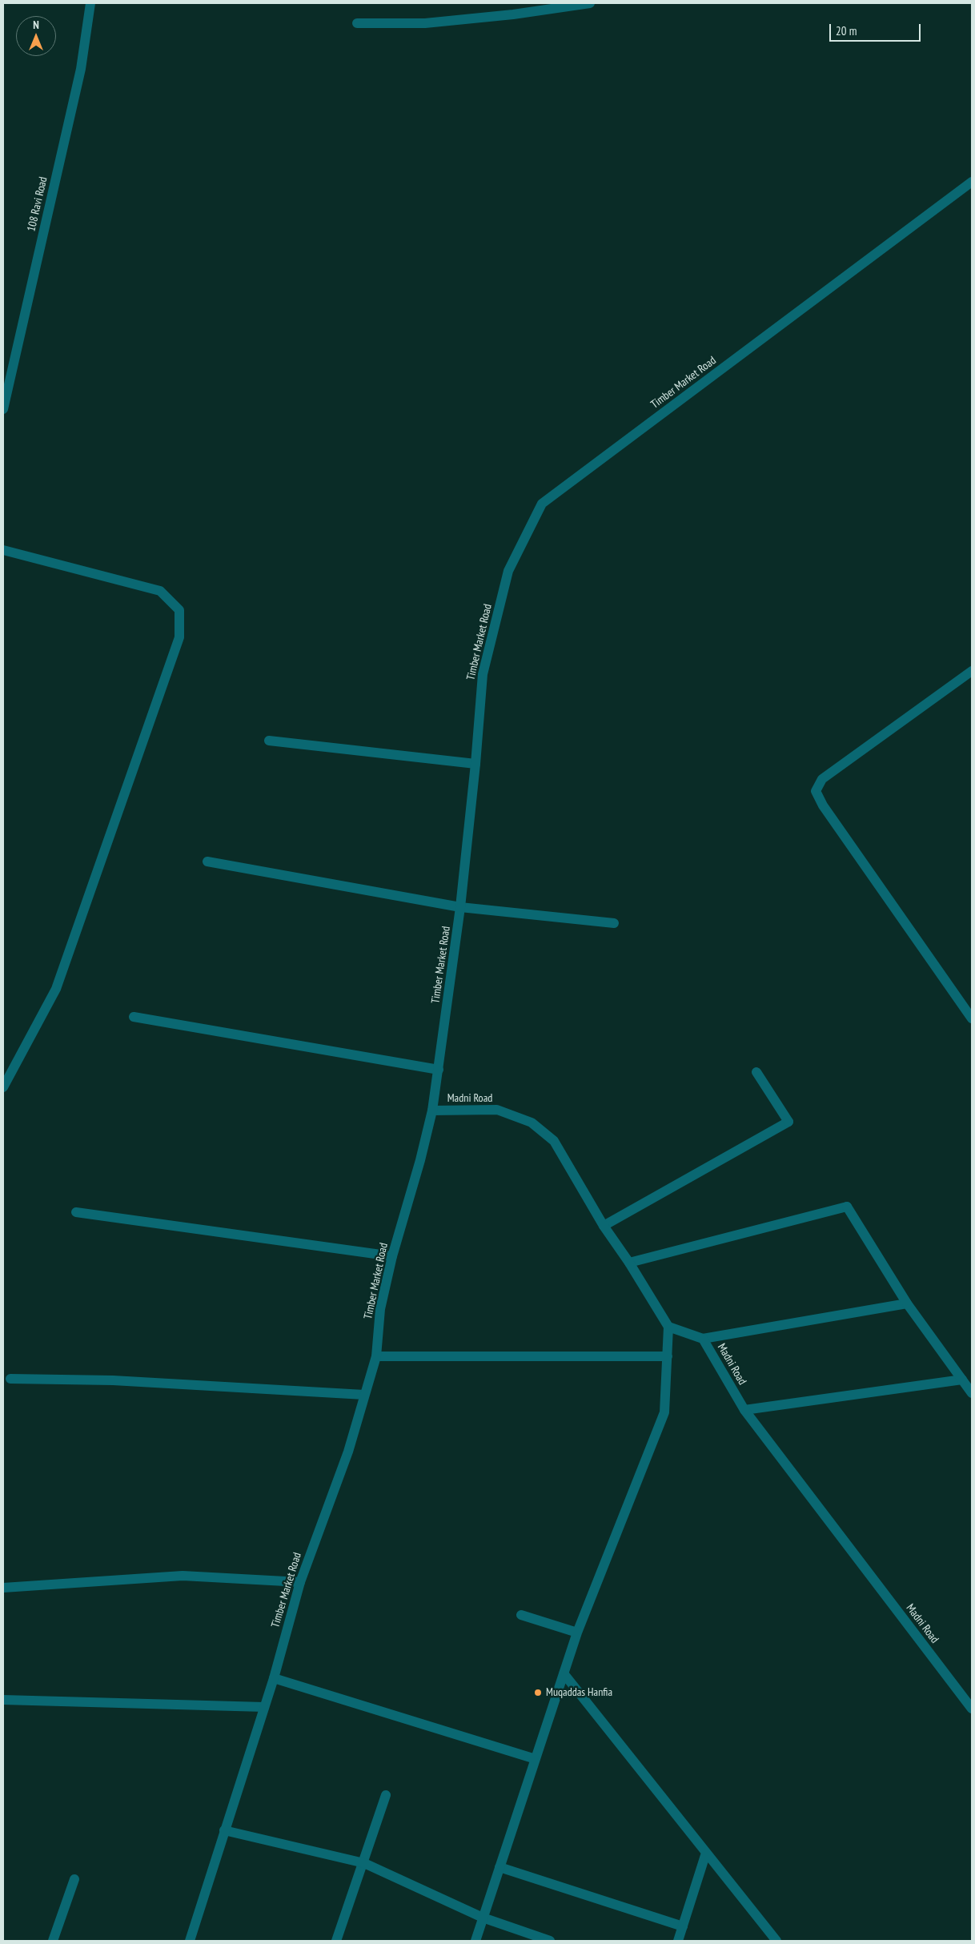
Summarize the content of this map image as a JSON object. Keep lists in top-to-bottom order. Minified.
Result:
{"streets":{"street":["108 Ravi Road","Timber Market Road","Madni Road"]},"crossings":[["Timber Market Road","Madni Road"]],"places":["Muqaddas Hanfia"],"scale_bar":"20 m","north":"top"}
